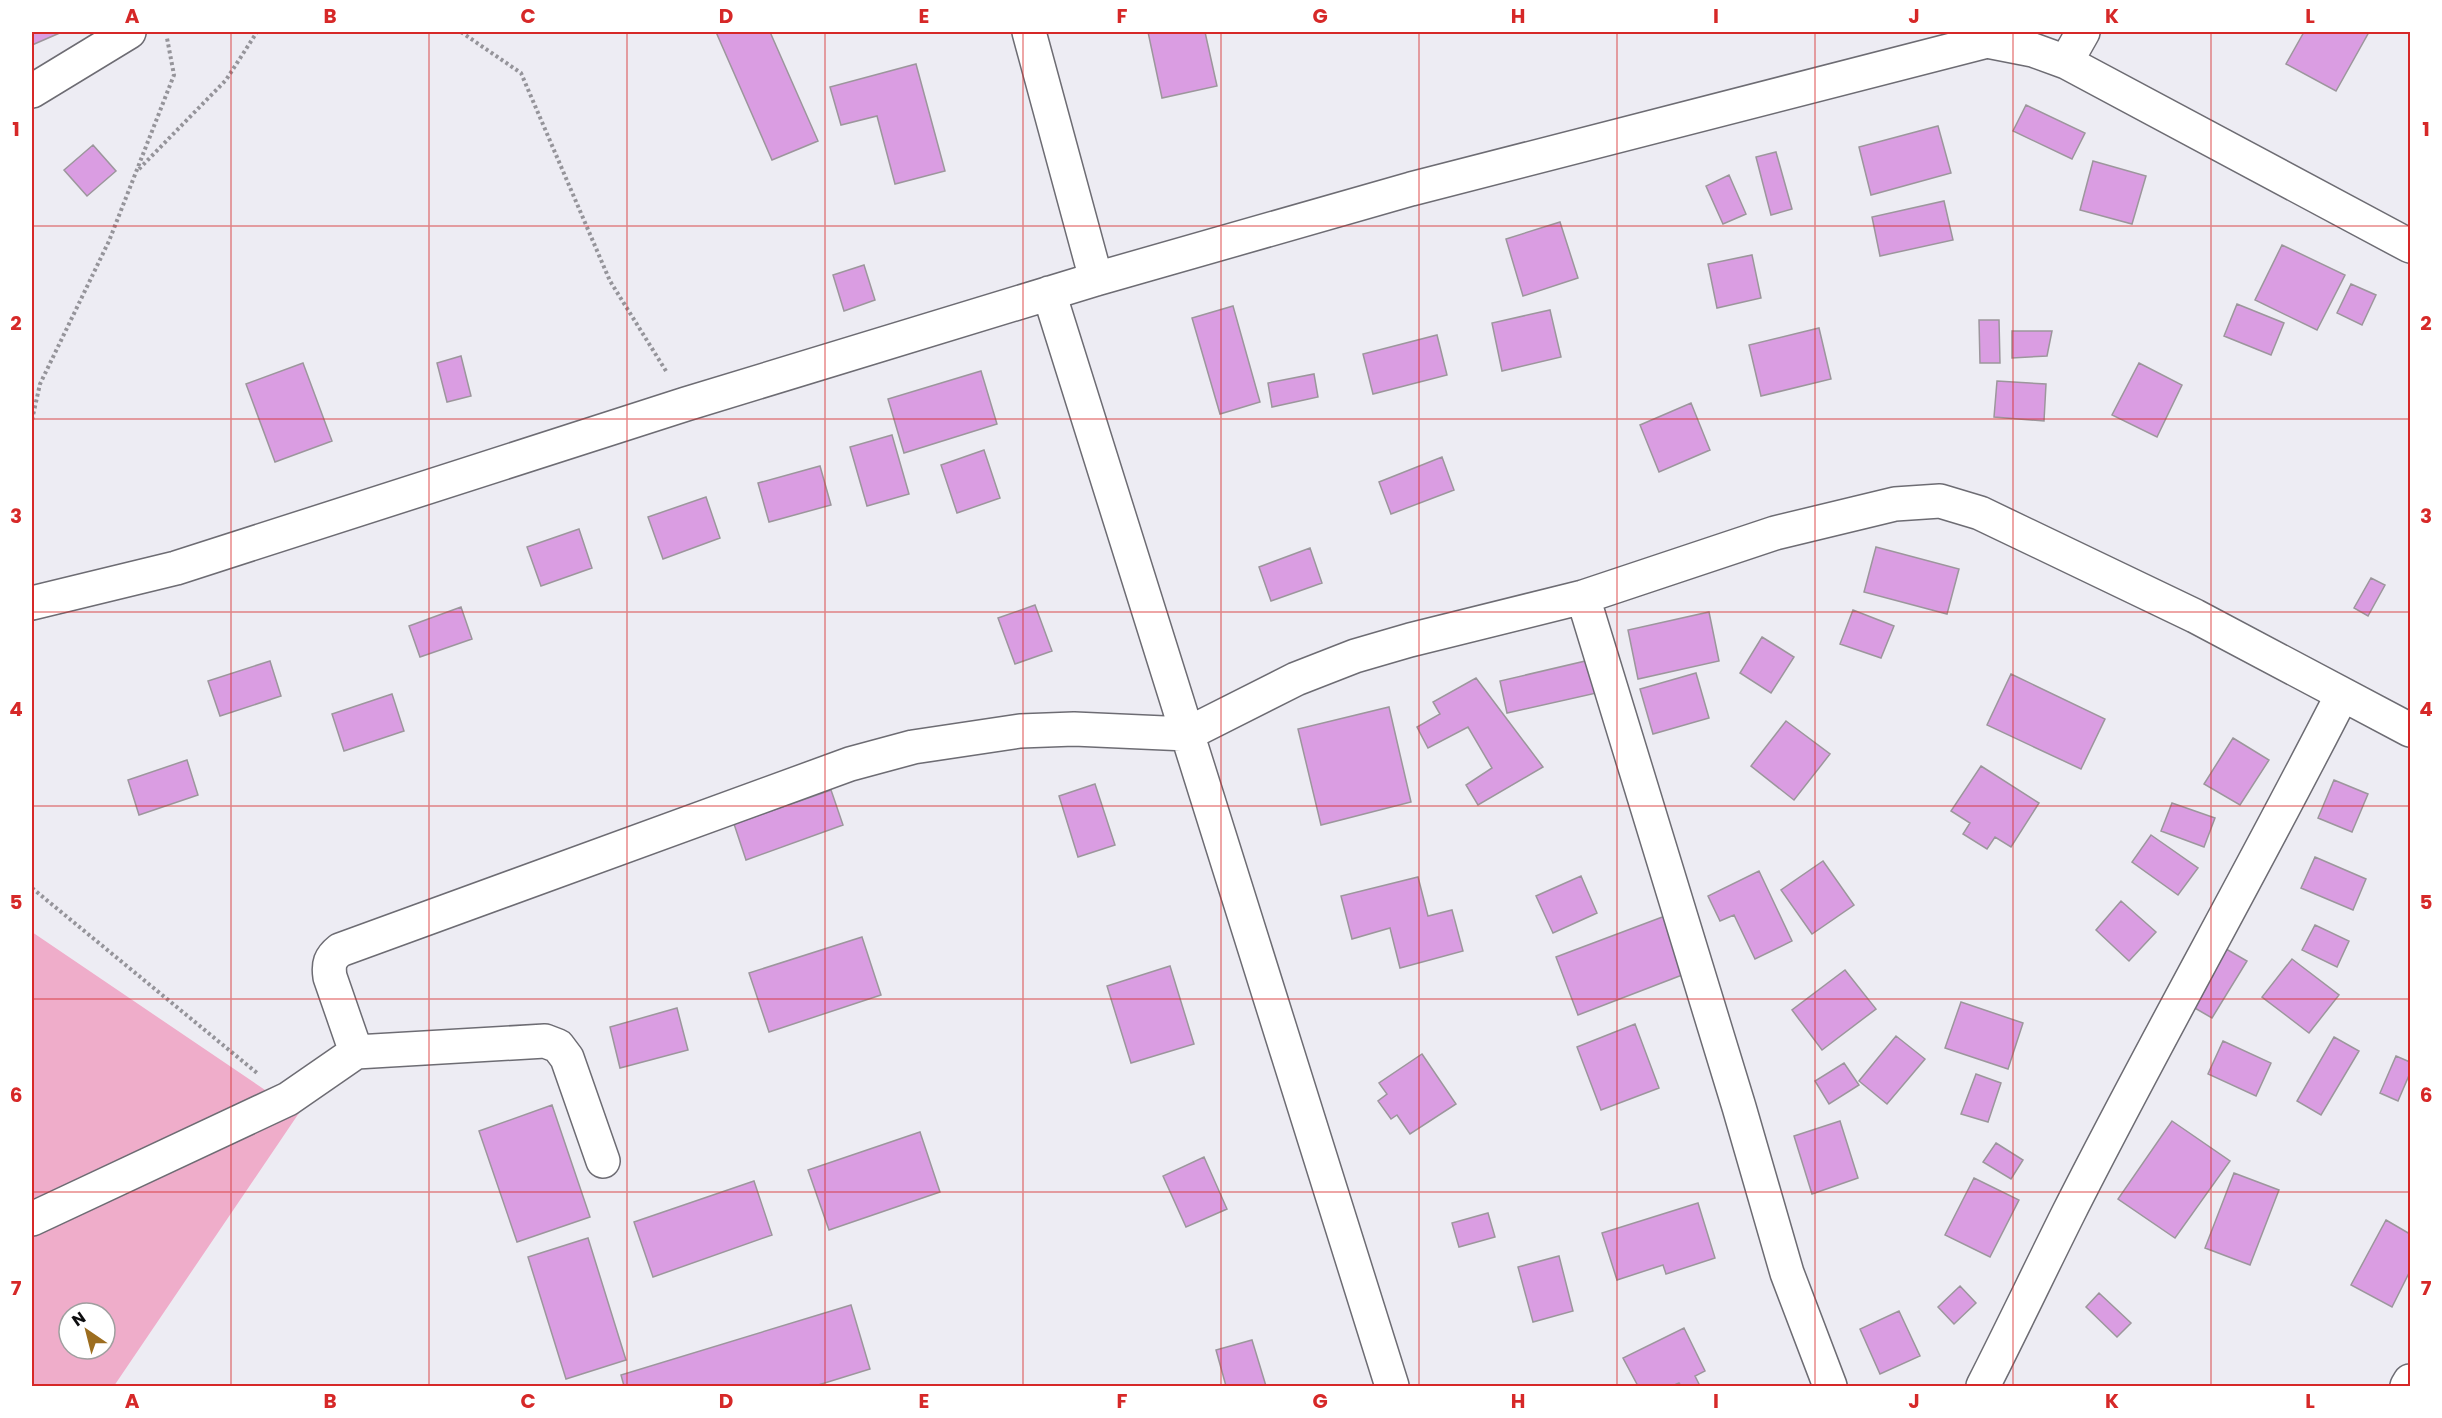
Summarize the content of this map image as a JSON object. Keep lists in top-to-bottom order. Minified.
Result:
{"north":"top left","grid":{"columns":["A","B","C","D","E","F","G","H","I","J","K","L"],"rows":["1","2","3","4","5","6","7"]}}
